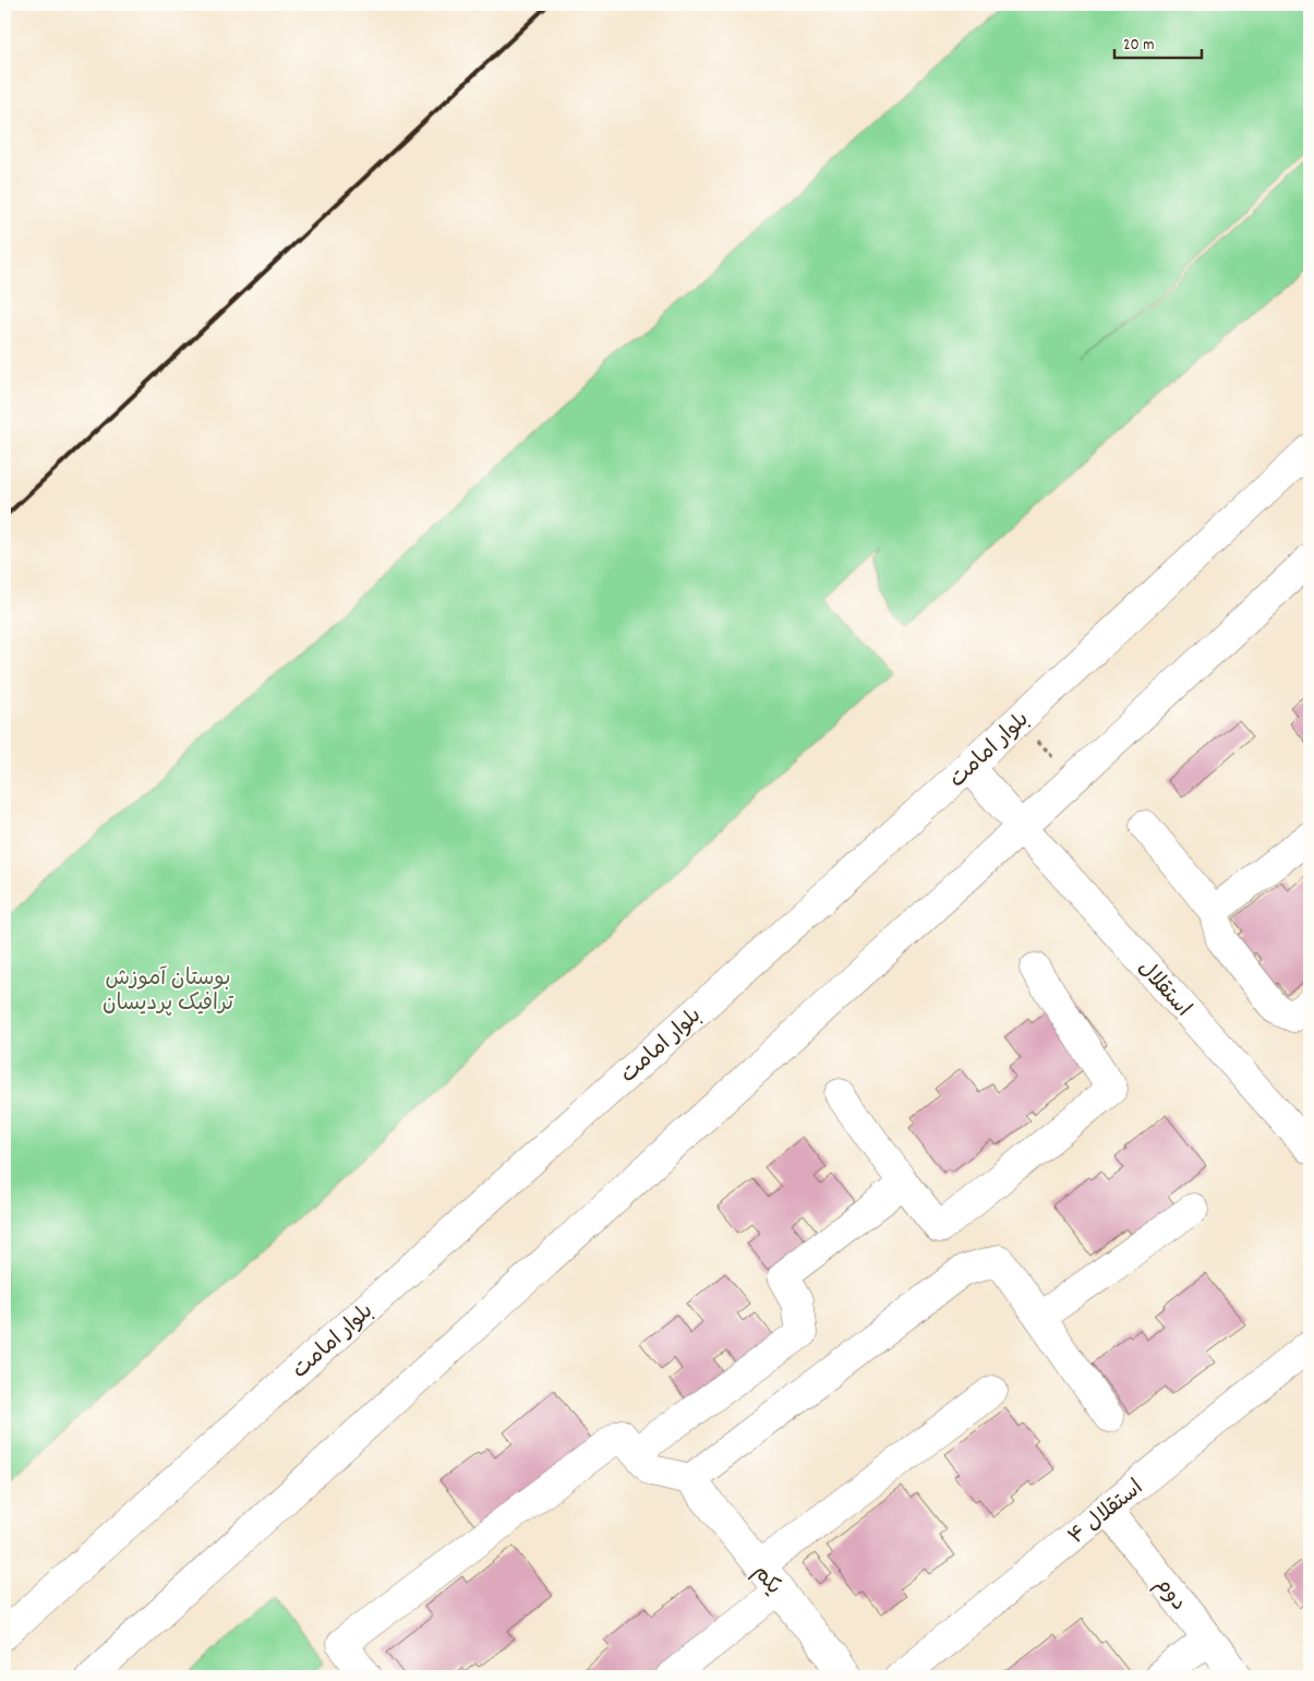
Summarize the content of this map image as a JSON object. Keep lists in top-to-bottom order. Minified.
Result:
{"streets":{"street":["بلوار امامت","استقلال","استقلال ۴","یکم","دوم"]},"crossings":[["بلوار امامت","استقلال"],["استقلال ۴","دوم"]],"parks":["بوستان آموزش ترافیک پردیسان"],"scale_bar":"20 m"}
